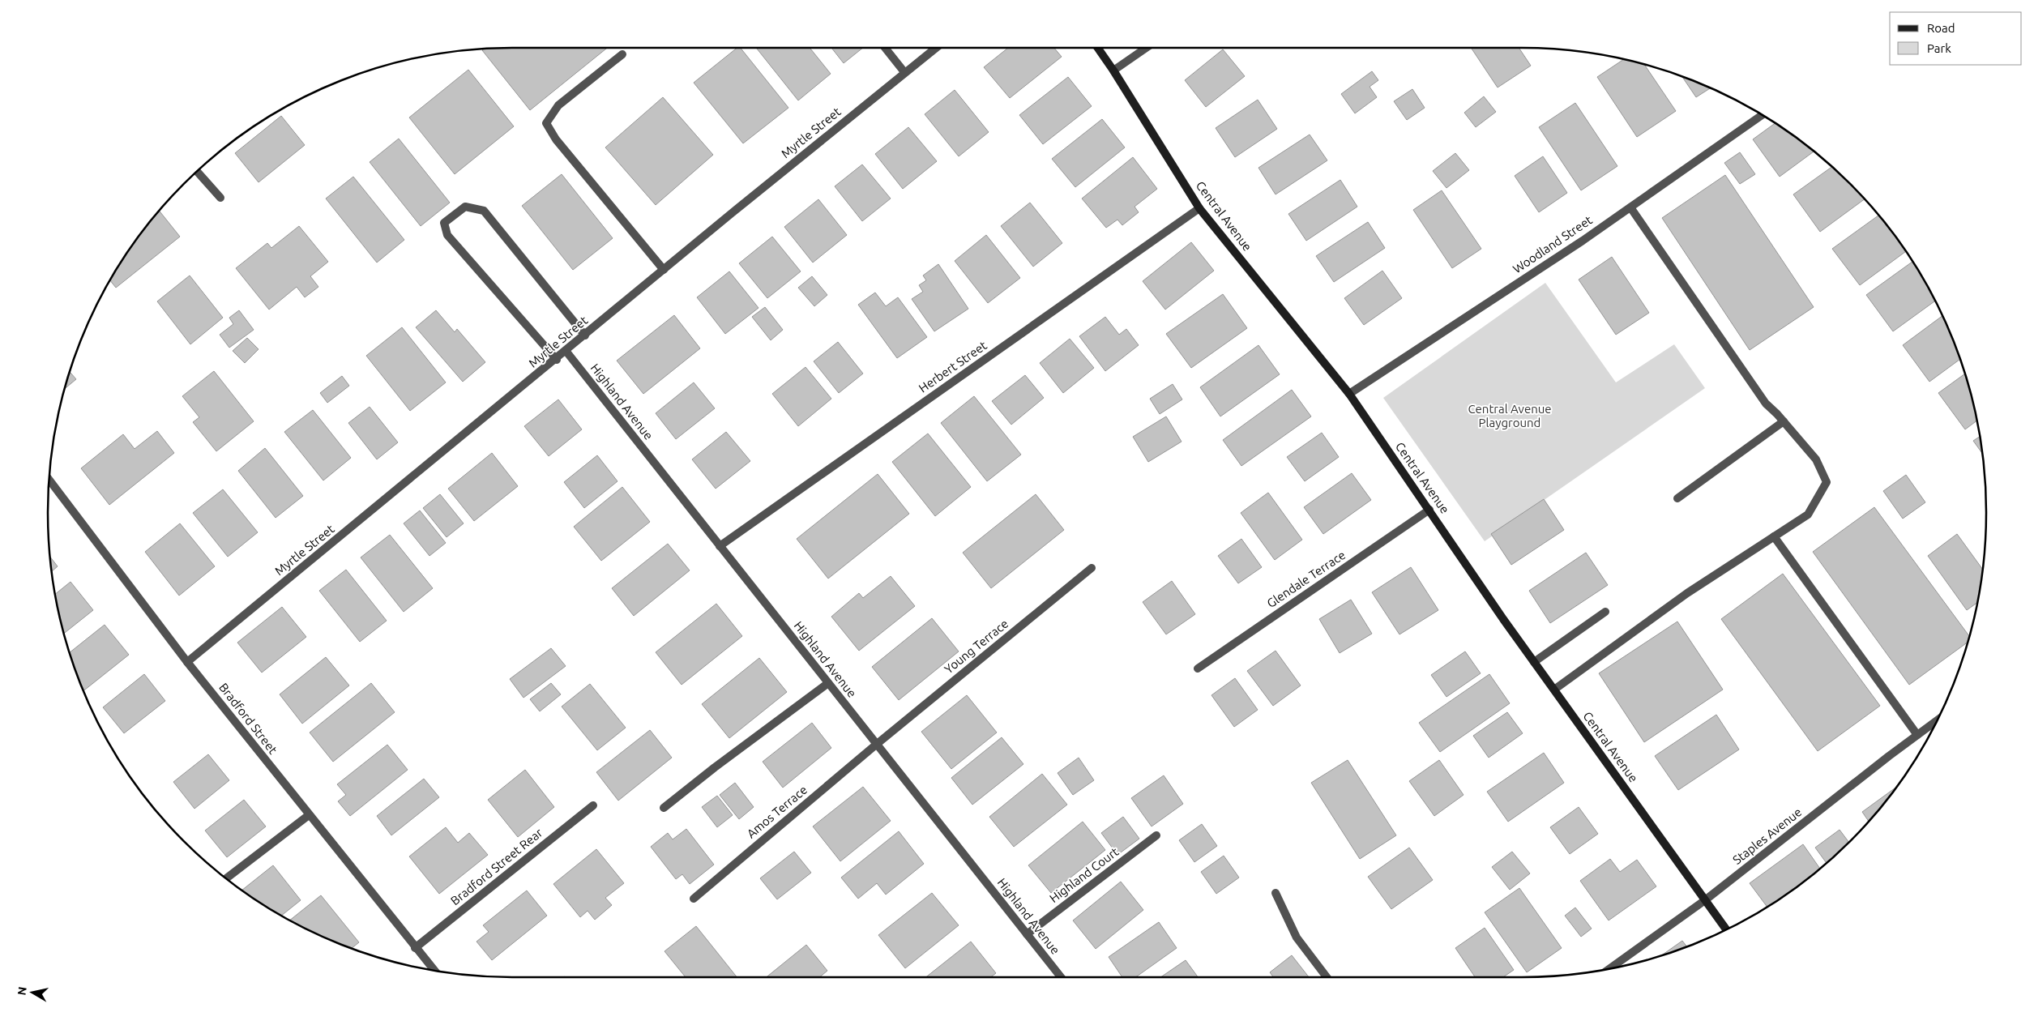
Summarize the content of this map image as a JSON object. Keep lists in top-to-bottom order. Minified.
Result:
{"streets":{"street":["Myrtle Street","Central Avenue","Woodland Street","Herbert Street","Highland Avenue","Glendale Terrace","Young Terrace","Bradford Street","Amos Terrace","Staples Avenue","Bradford Street Rear","Highland Court"]},"crossings":[["Myrtle Street","Highland Avenue"],["Myrtle Street","Bradford Street"],["Central Avenue","Woodland Street"],["Central Avenue","Herbert Street"],["Central Avenue","Glendale Terrace"],["Central Avenue","Staples Avenue"],["Herbert Street","Highland Avenue"],["Highland Avenue","Young Terrace"],["Highland Avenue","Amos Terrace"],["Highland Avenue","Highland Court"],["Young Terrace","Amos Terrace"],["Bradford Street","Bradford Street Rear"]],"parks":["Central Avenue Playground"],"legend":["Road","Park"],"north":"left"}
